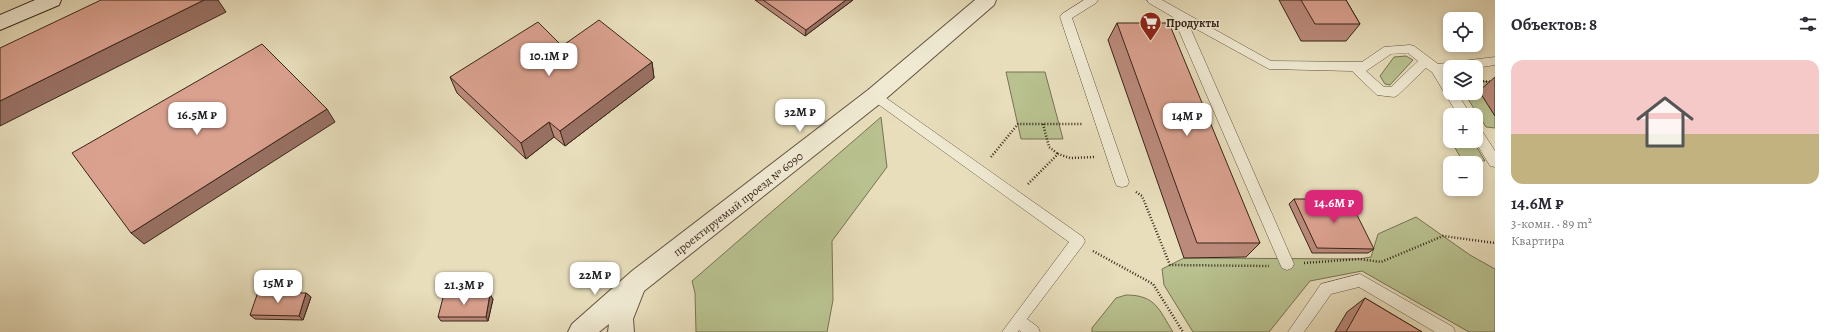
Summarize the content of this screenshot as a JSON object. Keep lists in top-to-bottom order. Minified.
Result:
{"streets":{"street":["проектируемый проезд № 6090"]},"places":{"supermarket":["Продукты"]},"page":{"heading":"Объектов: 8","map_buttons":["+","−"],"price":["10.1M ₽","32M ₽","16.5M ₽","14M ₽","14.6M ₽","22M ₽","15M ₽","21.3M ₽"],"list":[{"name":"14.6M ₽","note":"3-комн. · 89 m² · Квартира"}]}}
